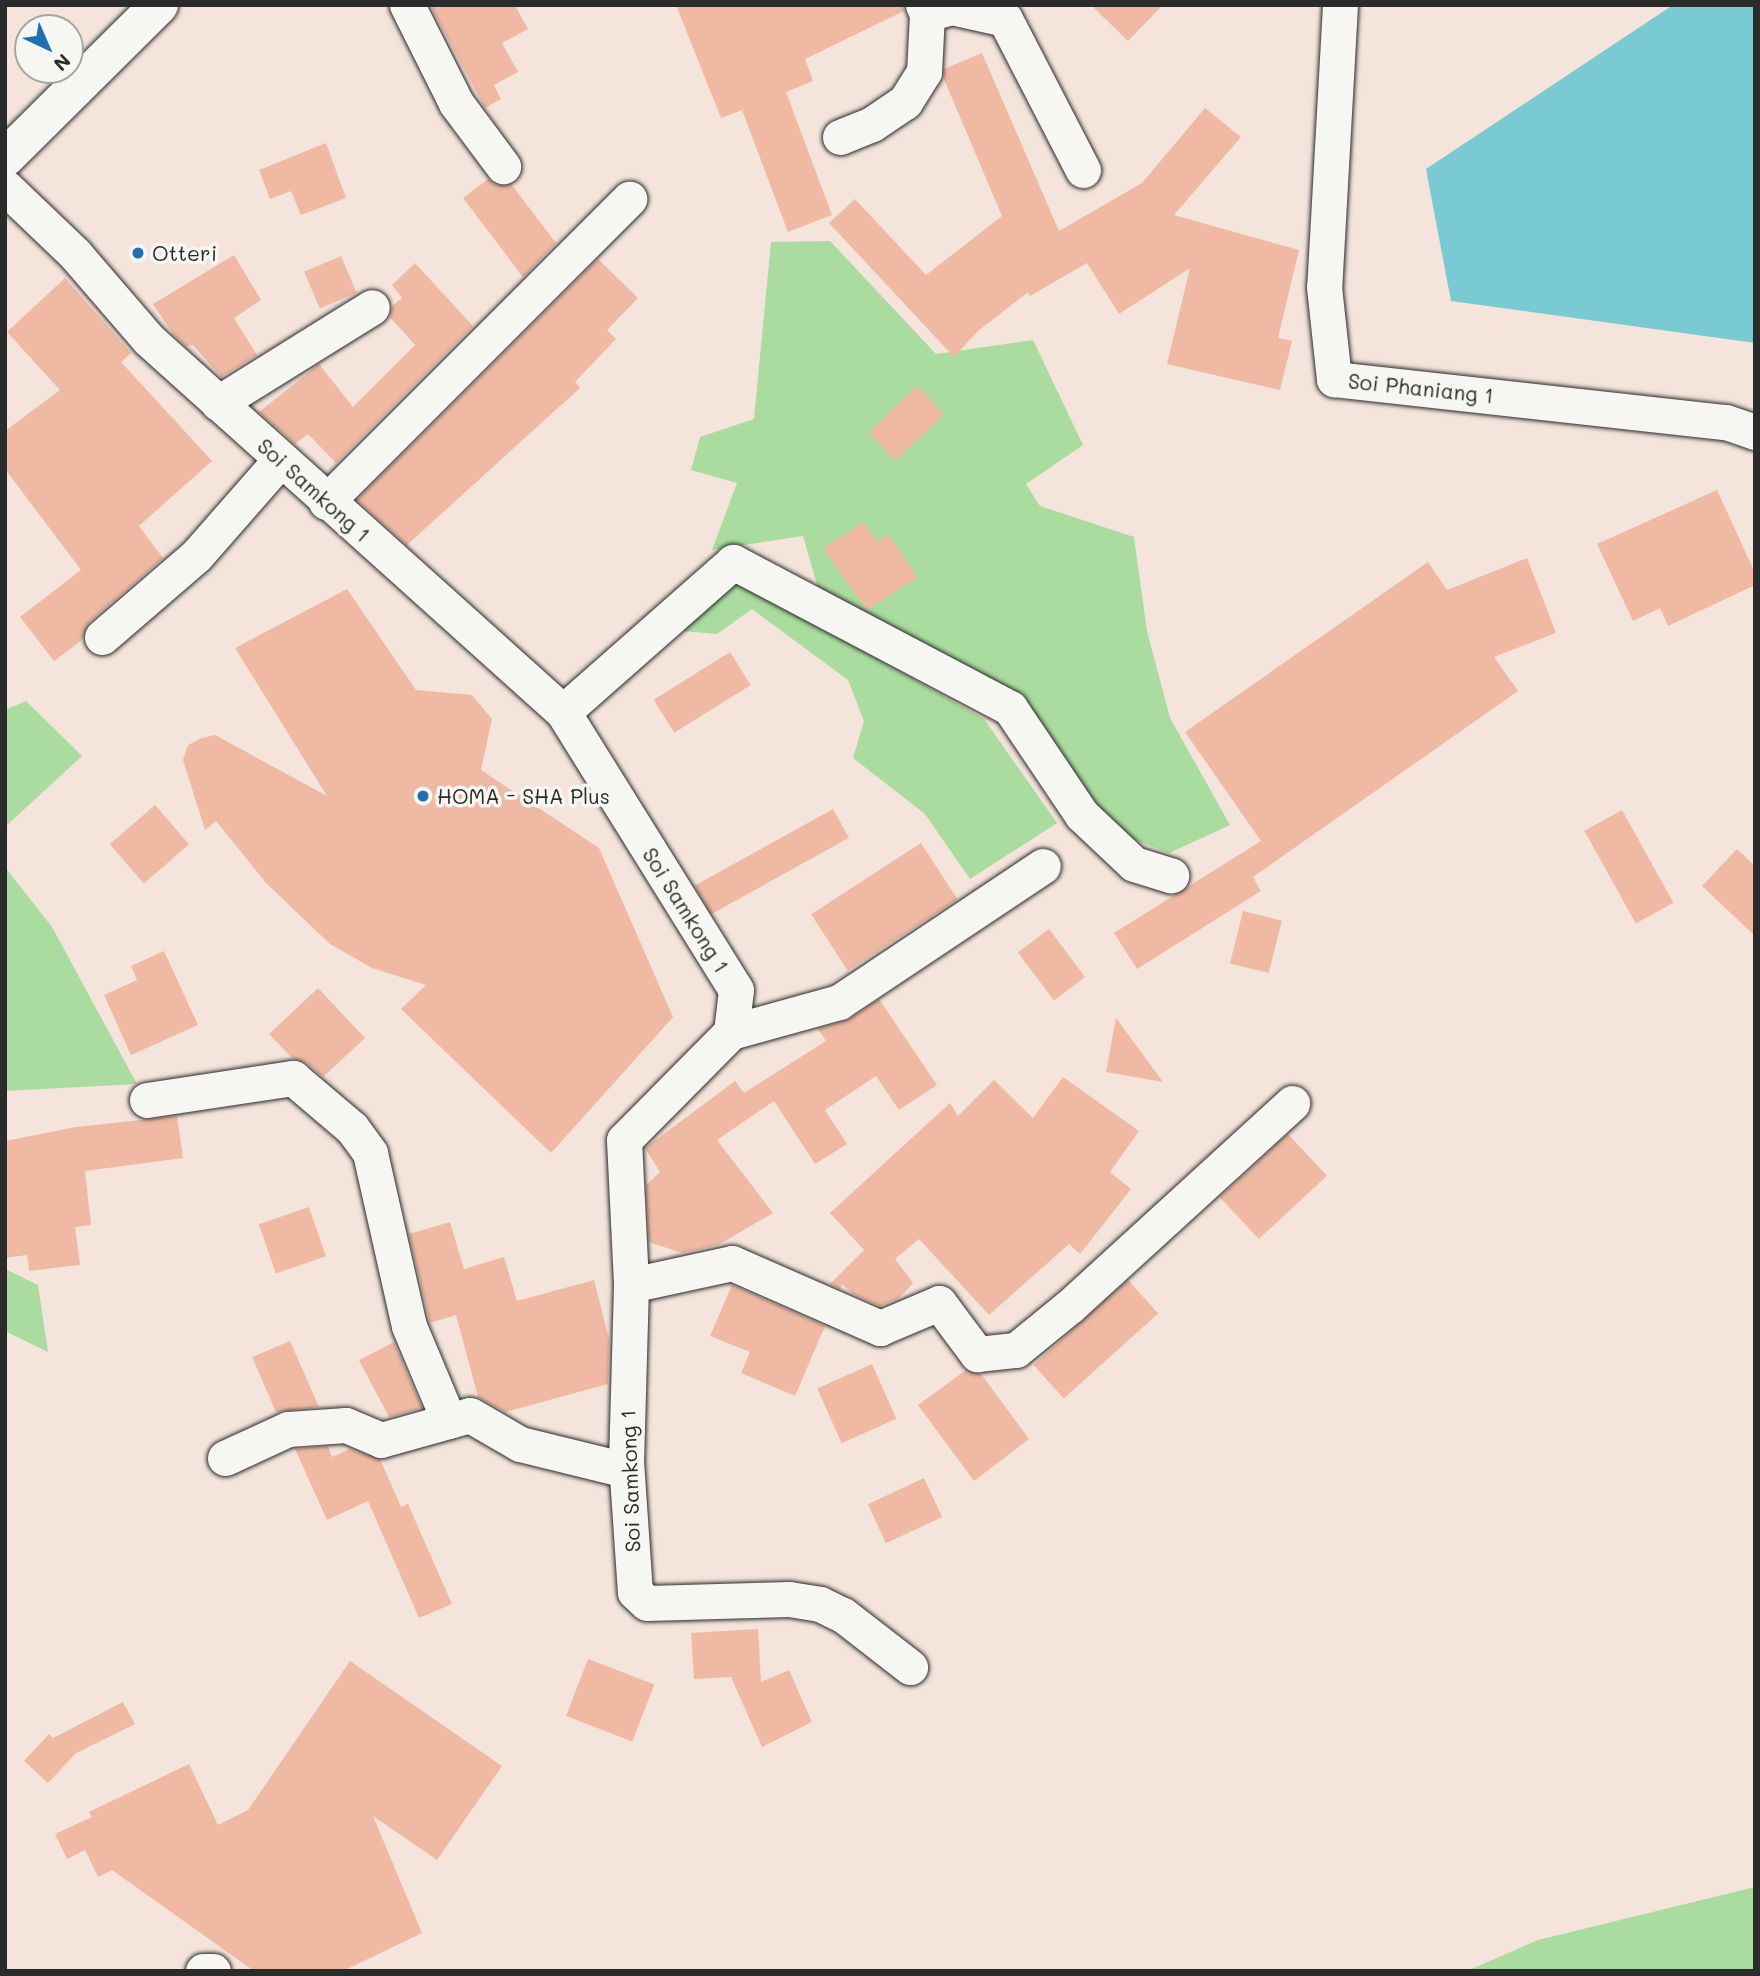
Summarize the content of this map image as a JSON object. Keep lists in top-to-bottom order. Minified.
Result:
{"streets":{"street":["Soi Phaniang 1","Soi Samkong 1"]},"places":["Otteri","HOMA - SHA Plus"],"north":"bottom right"}
